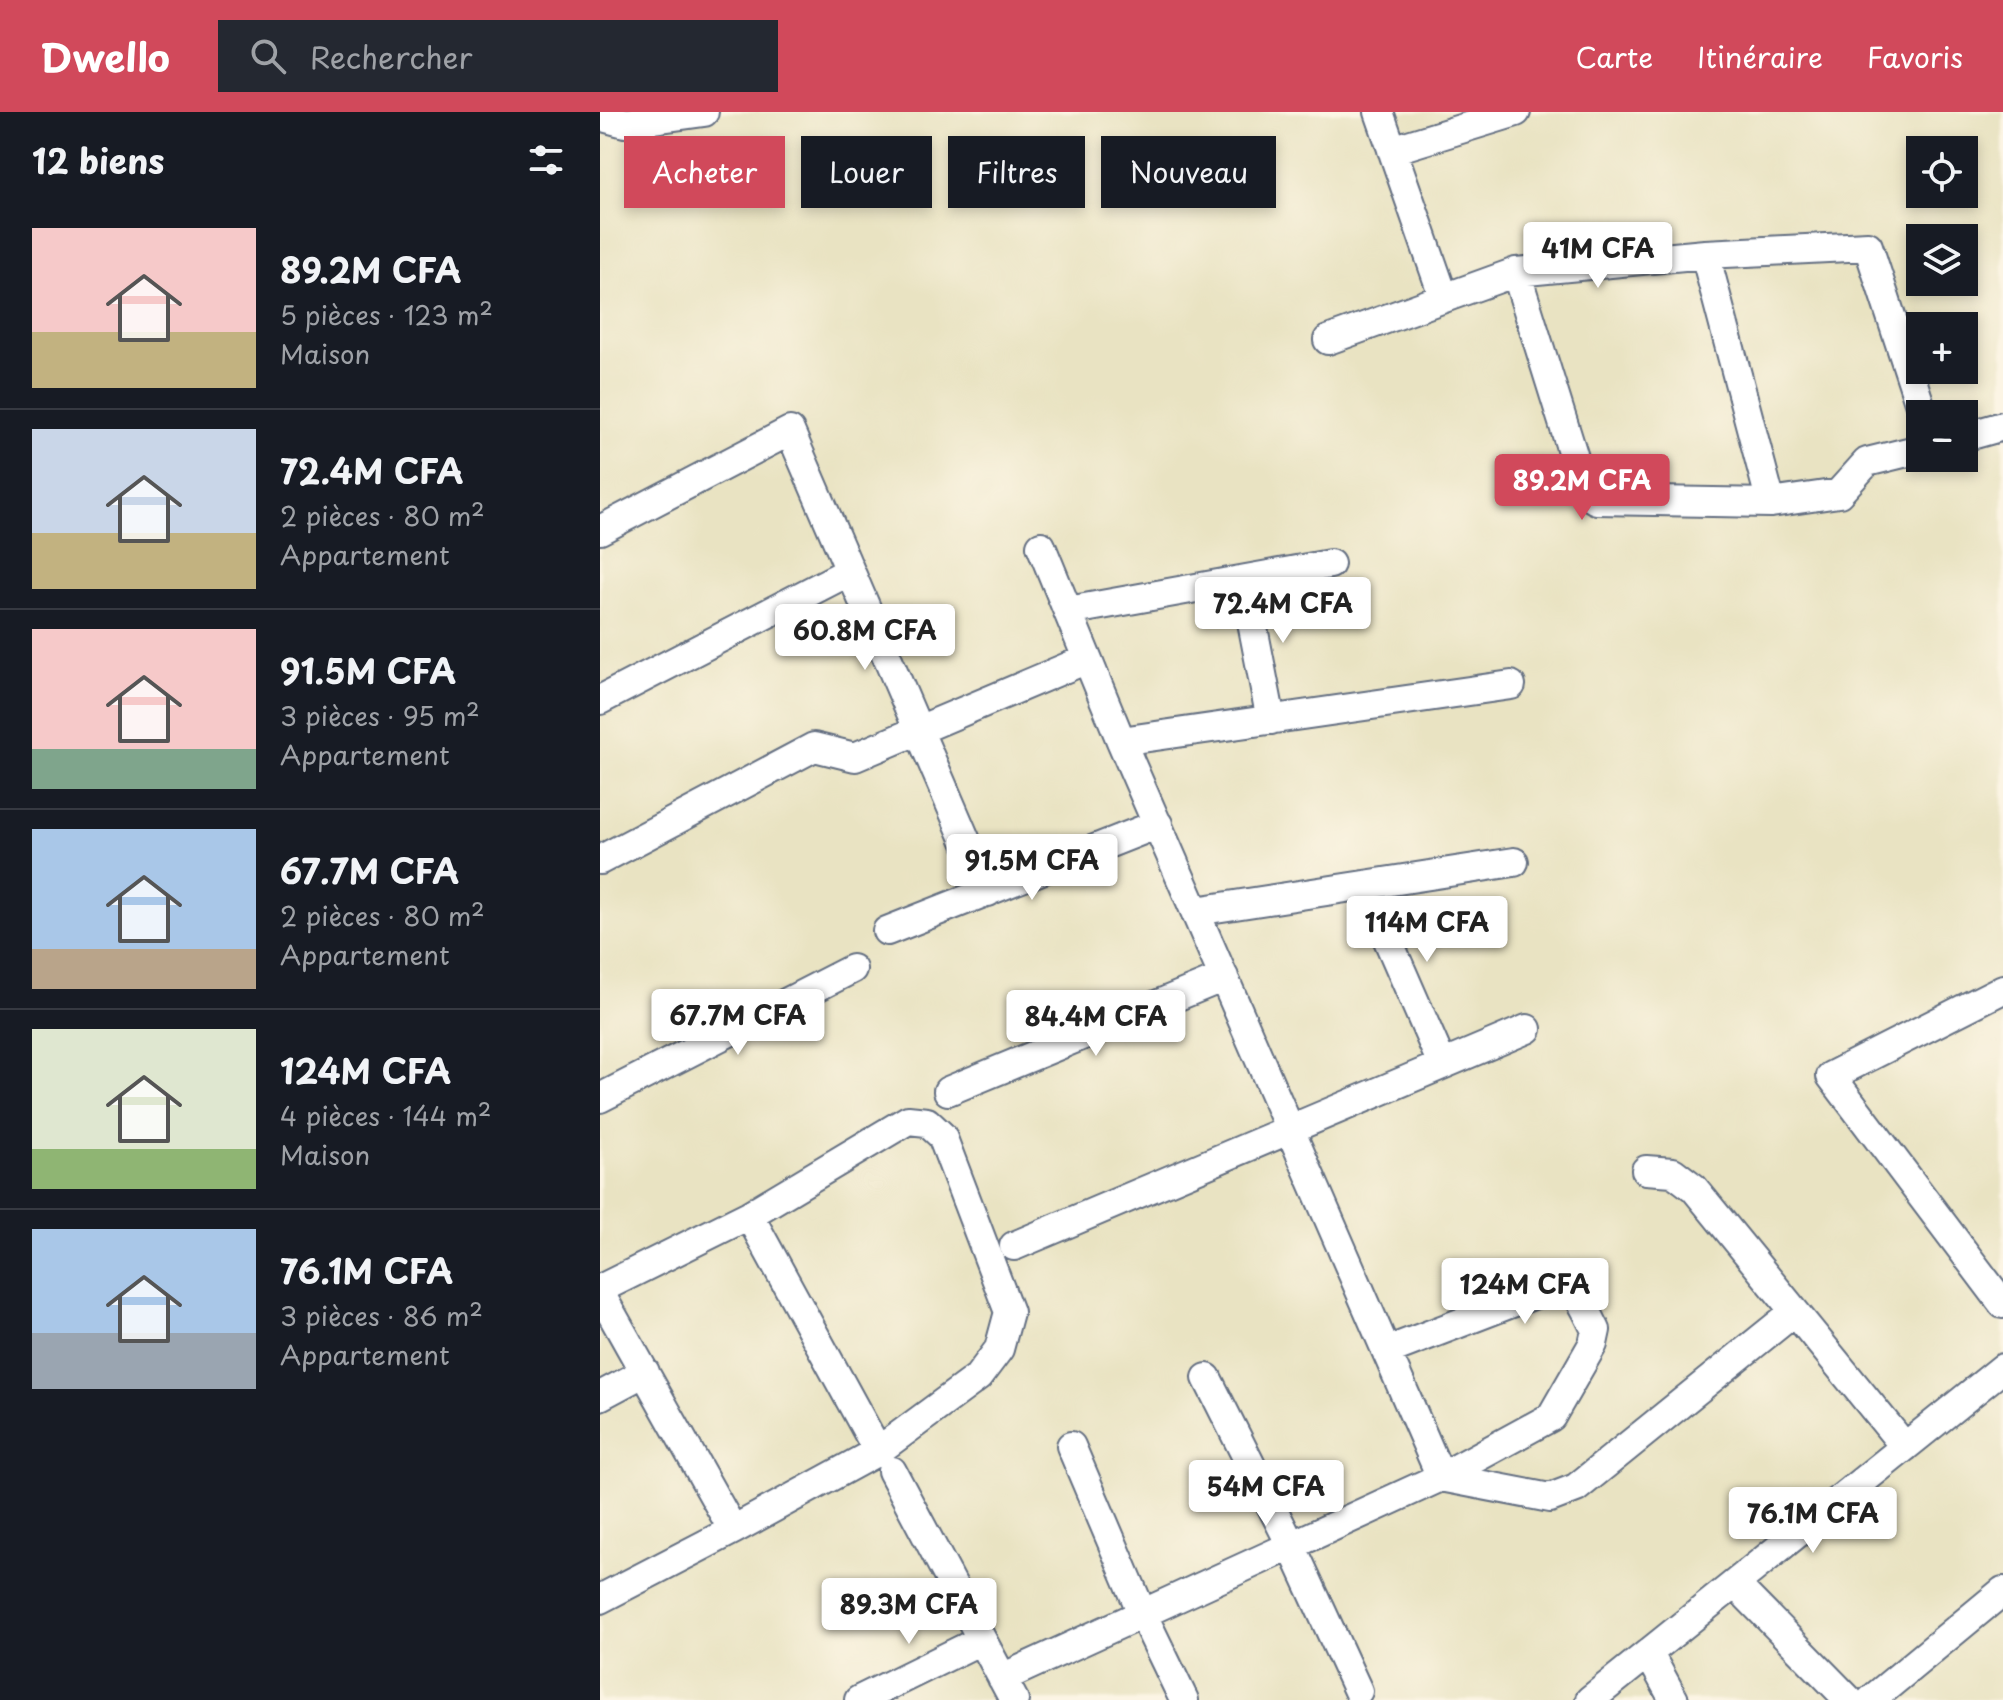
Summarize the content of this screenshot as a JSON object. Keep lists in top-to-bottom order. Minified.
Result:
{"page":{"header":"Dwello","search":"Rechercher","nav":["Carte","Itinéraire","Favoris"],"heading":"12 biens","map_buttons":["+","−"],"chip":["Acheter","Louer","Filtres","Nouveau"],"list":[{"name":"89.2M CFA","note":"5 pièces · 123 m² · Maison"},{"name":"72.4M CFA","note":"2 pièces · 80 m² · Appartement"},{"name":"91.5M CFA","note":"3 pièces · 95 m² · Appartement"},{"name":"67.7M CFA","note":"2 pièces · 80 m² · Appartement"},{"name":"124M CFA","note":"4 pièces · 144 m² · Maison"},{"name":"76.1M CFA","note":"3 pièces · 86 m² · Appartement"}],"price":["41M CFA","89.2M CFA","72.4M CFA","60.8M CFA","91.5M CFA","114M CFA","67.7M CFA","84.4M CFA","124M CFA","54M CFA","76.1M CFA","89.3M CFA"]}}
